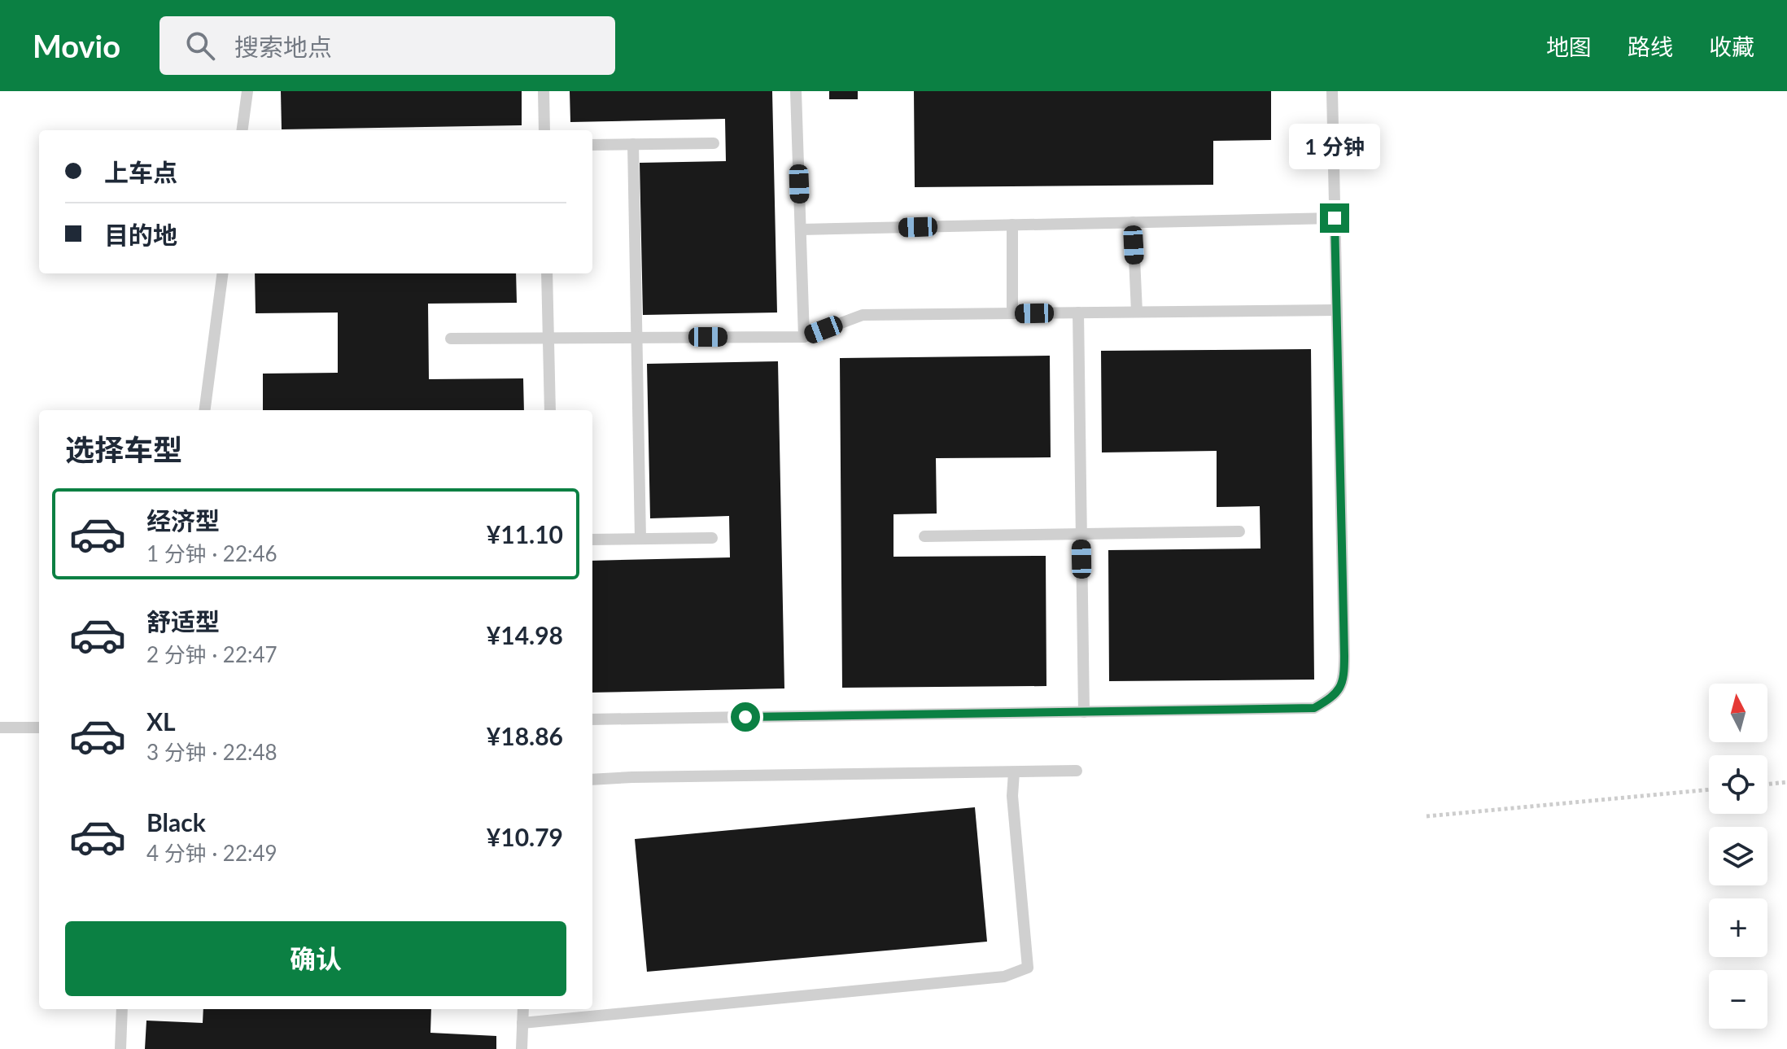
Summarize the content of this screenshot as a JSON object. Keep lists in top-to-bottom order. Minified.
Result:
{"north":"top","page":{"header":"Movio","search":"搜索地点","nav":["地图","路线","收藏"],"bubble":"1 分钟","banner":["上车点","目的地"],"heading":"选择车型","list":[{"name":"经济型","note":"1 分钟 · 22:46","value":"¥11.10"},{"name":"舒适型","note":"2 分钟 · 22:47","value":"¥14.98"},{"name":"XL","note":"3 分钟 · 22:48","value":"¥18.86"},{"name":"Black","note":"4 分钟 · 22:49","value":"¥10.79"}],"map_buttons":["+","−"],"buttons":"确认"}}
